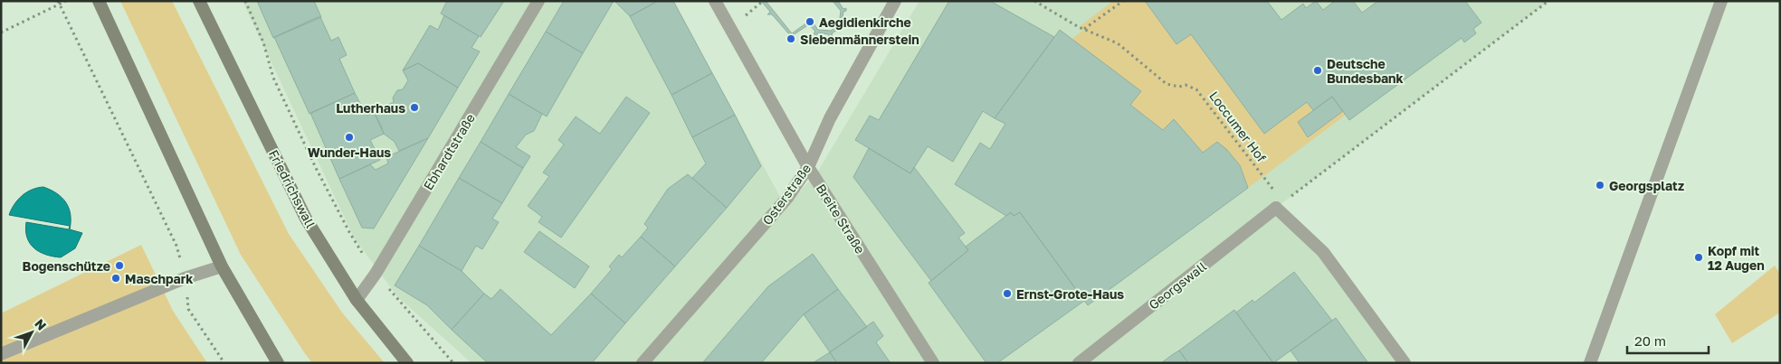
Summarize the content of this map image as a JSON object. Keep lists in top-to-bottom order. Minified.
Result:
{"streets":{"main road":["Friedrichswall"],"street":["Ebhardtstraße","Osterstraße","Breite Straße","Georgswall"],"path":["Loccumer Hof"]},"crossings":[["Ebhardtstraße","Friedrichswall"],["Osterstraße","Breite Straße"]],"places":["Aegidienkirche","Siebenmännerstein","Deutsche Bundesbank","Lutherhaus","Wunder-Haus","Georgsplatz","Kopf mit 12 Augen","Bogenschütze","Maschpark","Ernst-Grote-Haus"],"scale_bar":"20 m","north":"top right"}
